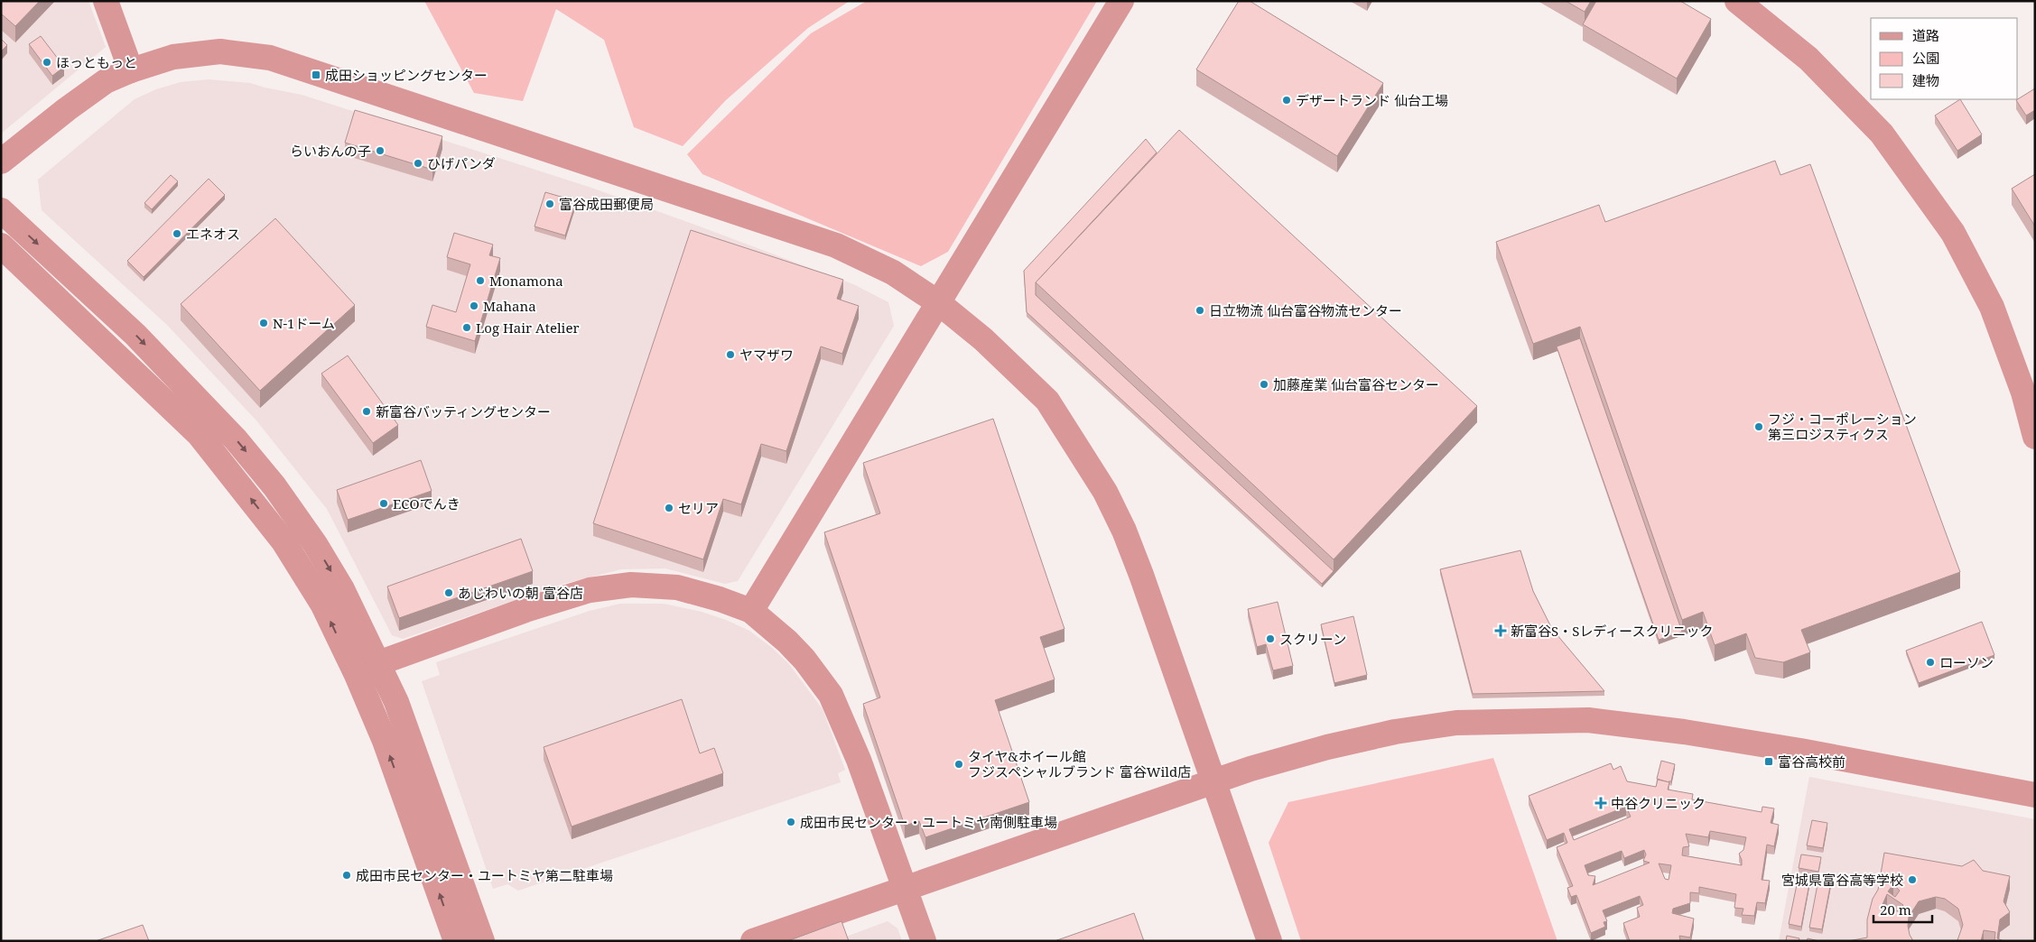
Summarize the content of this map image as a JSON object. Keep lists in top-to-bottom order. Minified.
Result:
{"places":{"other":["ほっともっと","デザートランド 仙台工場","らいおんの子","ひげパンダ","富谷成田郵便局","エネオス","Monamona","Mahana","日立物流 仙台富谷物流センター","N-1ドーム","Log Hair Atelier","ヤマザワ","加藤産業 仙台富谷センター","新富谷バッティングセンター","フジ・コーポレーション 第三ロジスティクス","ECOでんき","セリア","あじわいの朝 富谷店","スクリーン","ローソン","タイヤ&ホイール館 フジスペシャルブランド 富谷Wild店","成田市民センター・ユートミヤ南側駐車場","成田市民センター・ユートミヤ第二駐車場","宮城県富谷高等学校"],"transit":["成田ショッピングセンター","富谷高校前"],"health":["新富谷S・Sレディースクリニック","中谷クリニック"]},"legend":["道路","公園","建物"],"scale_bar":"20 m"}
